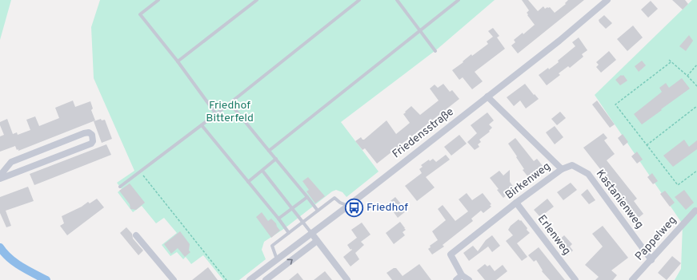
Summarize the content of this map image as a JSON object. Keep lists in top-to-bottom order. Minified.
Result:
{"streets":{"street":["Friedensstraße","Birkenweg","Kastanienweg","Erlenweg","Pappelweg"]},"crossings":[["Friedensstraße","Birkenweg"],["Birkenweg","Kastanienweg"],["Birkenweg","Erlenweg"],["Kastanienweg","Pappelweg"]],"parks":["Friedhof Bitterfeld"],"places":{"bus stop":["Friedhof"]}}
